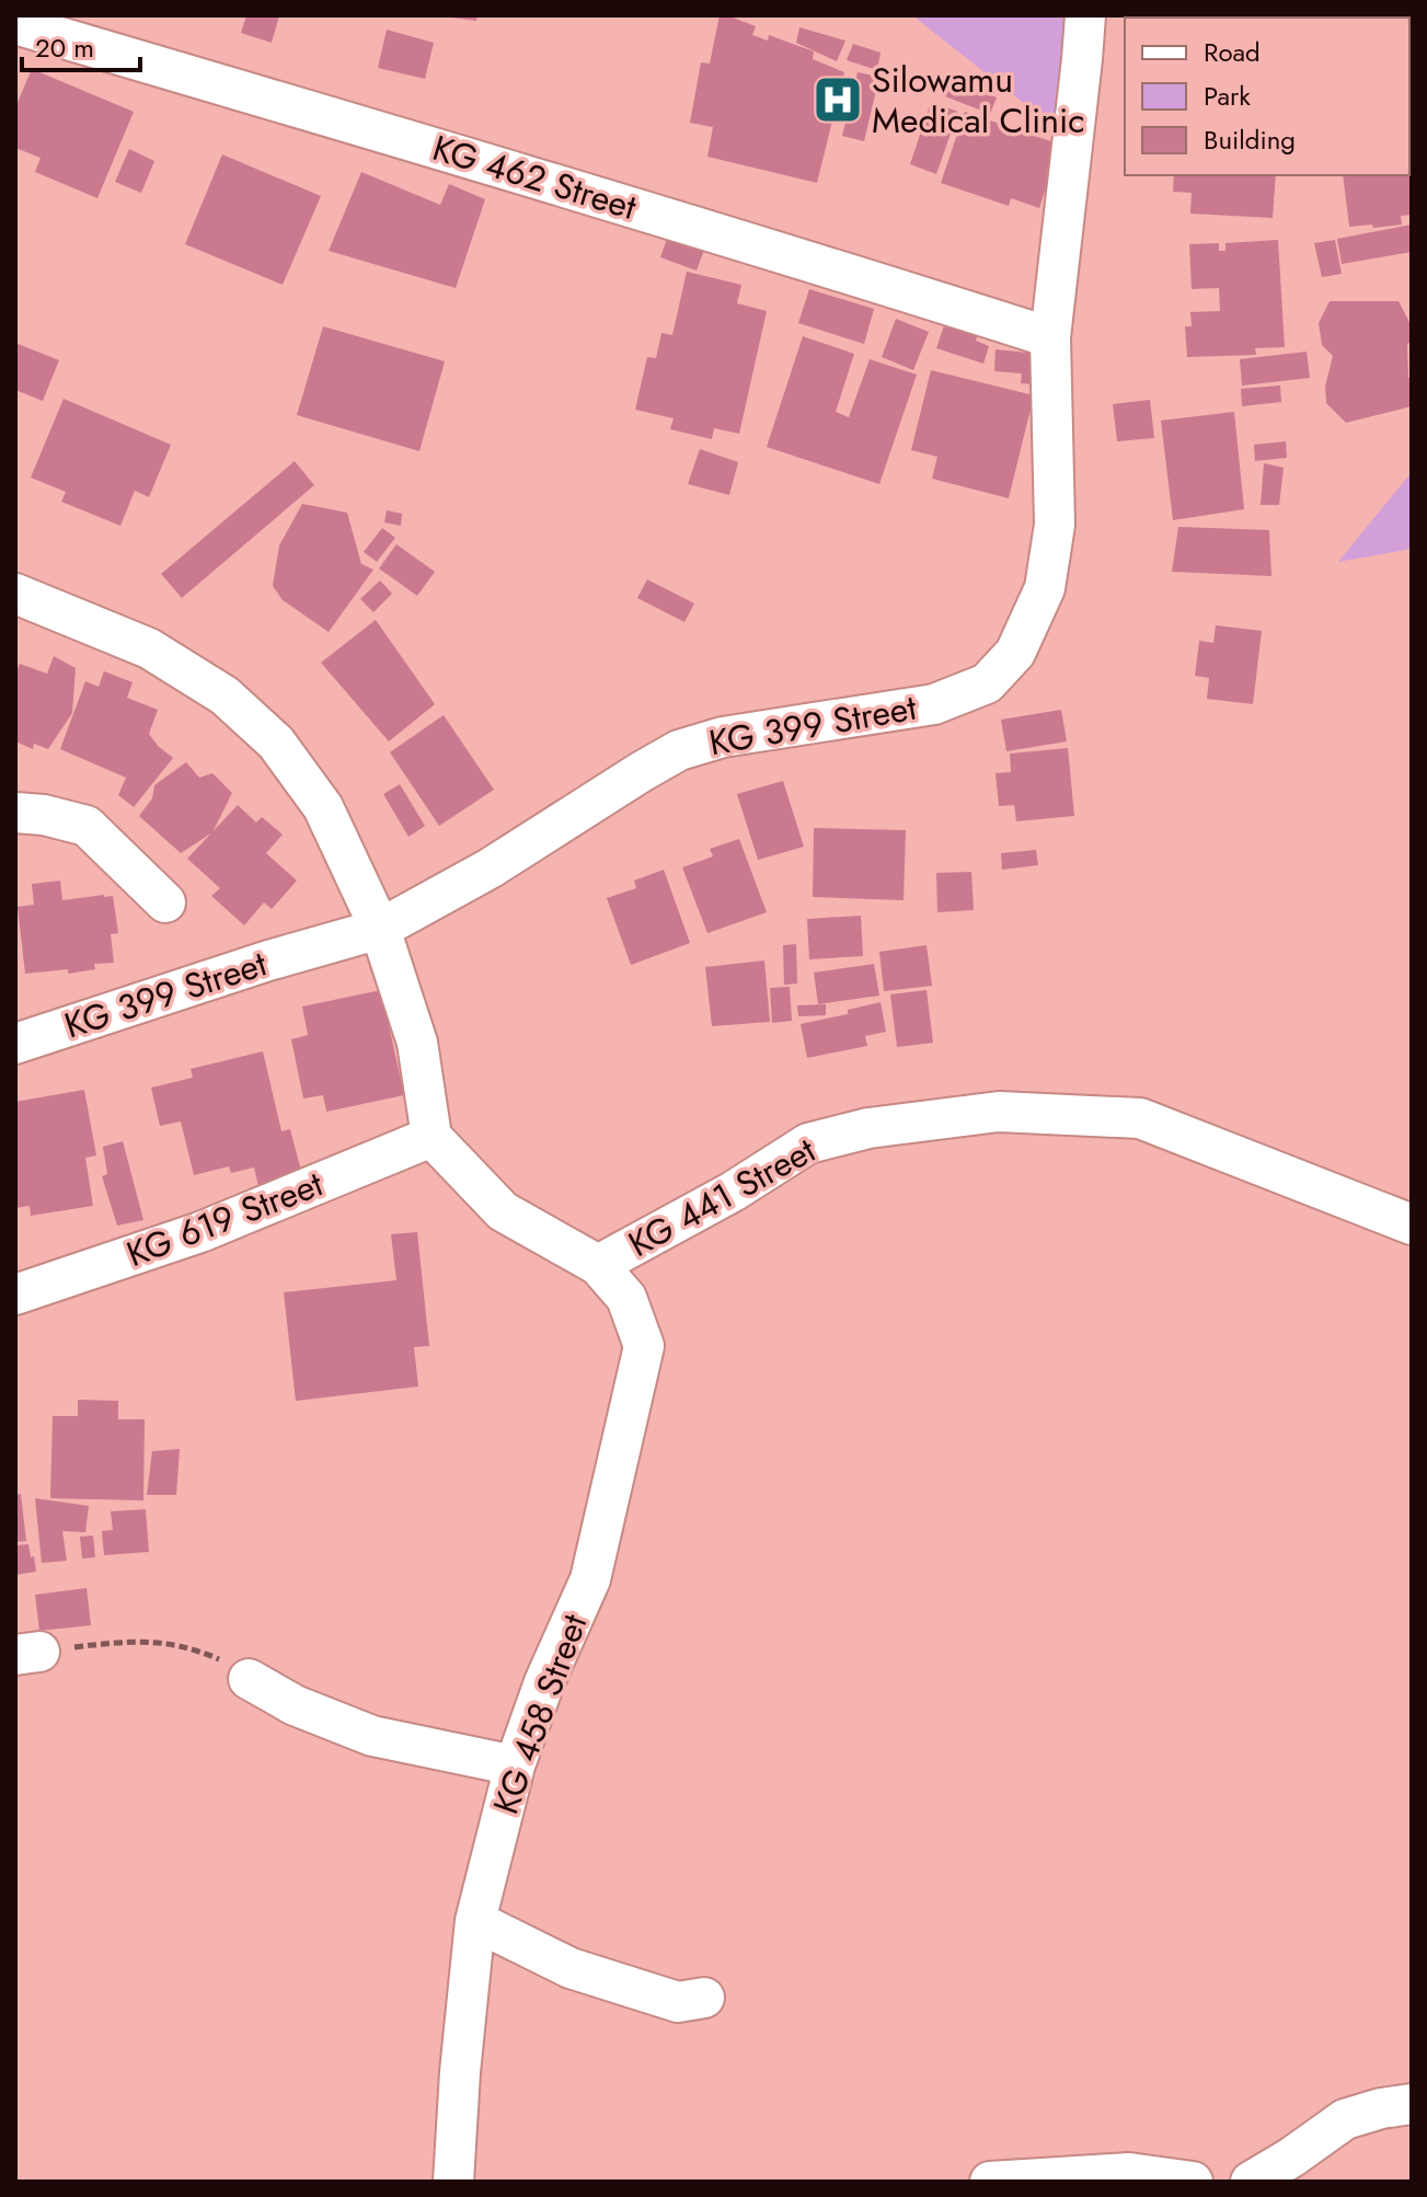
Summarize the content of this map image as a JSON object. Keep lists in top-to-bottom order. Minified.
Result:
{"streets":{"street":["KG 462 Street","KG 399 Street","KG 441 Street","KG 619 Street","KG 458 Street"]},"crossings":[["KG 462 Street","KG 399 Street"],["KG 441 Street","KG 619 Street"],["KG 441 Street","KG 458 Street"]],"places":{"hospital":["Silowamu Medical Clinic"]},"legend":["Road","Park","Building"],"scale_bar":"20 m"}
